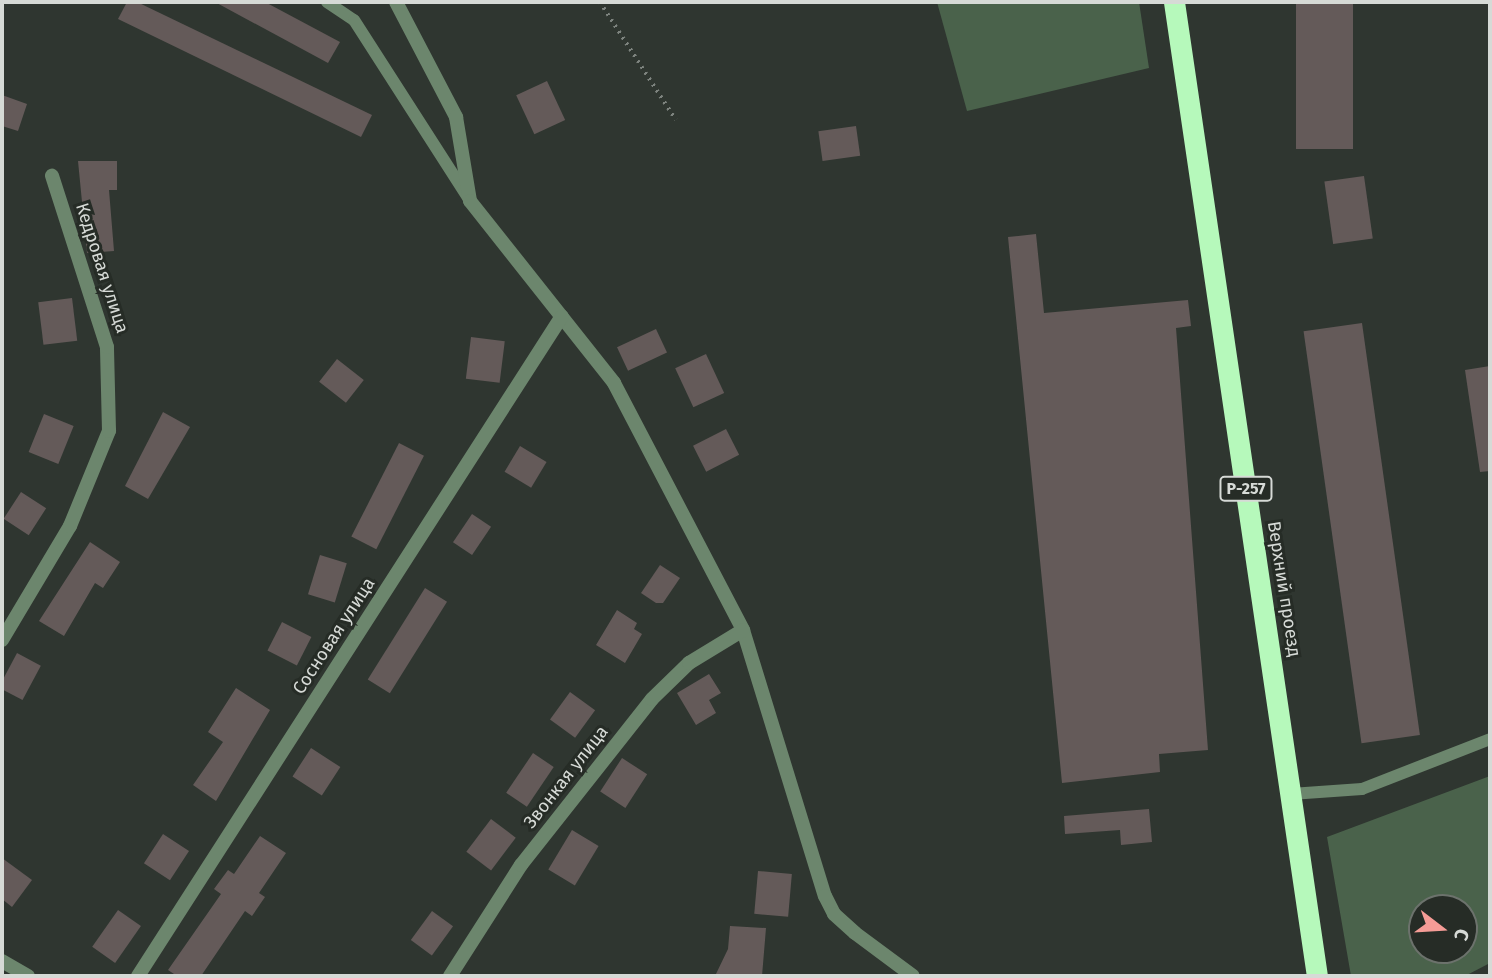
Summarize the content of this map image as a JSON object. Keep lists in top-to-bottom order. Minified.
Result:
{"streets":{"highway":["Р-257","Верхний проезд"],"street":["Кедровая улица","Сосновая улица","Звонкая улица"]},"north":"right"}
